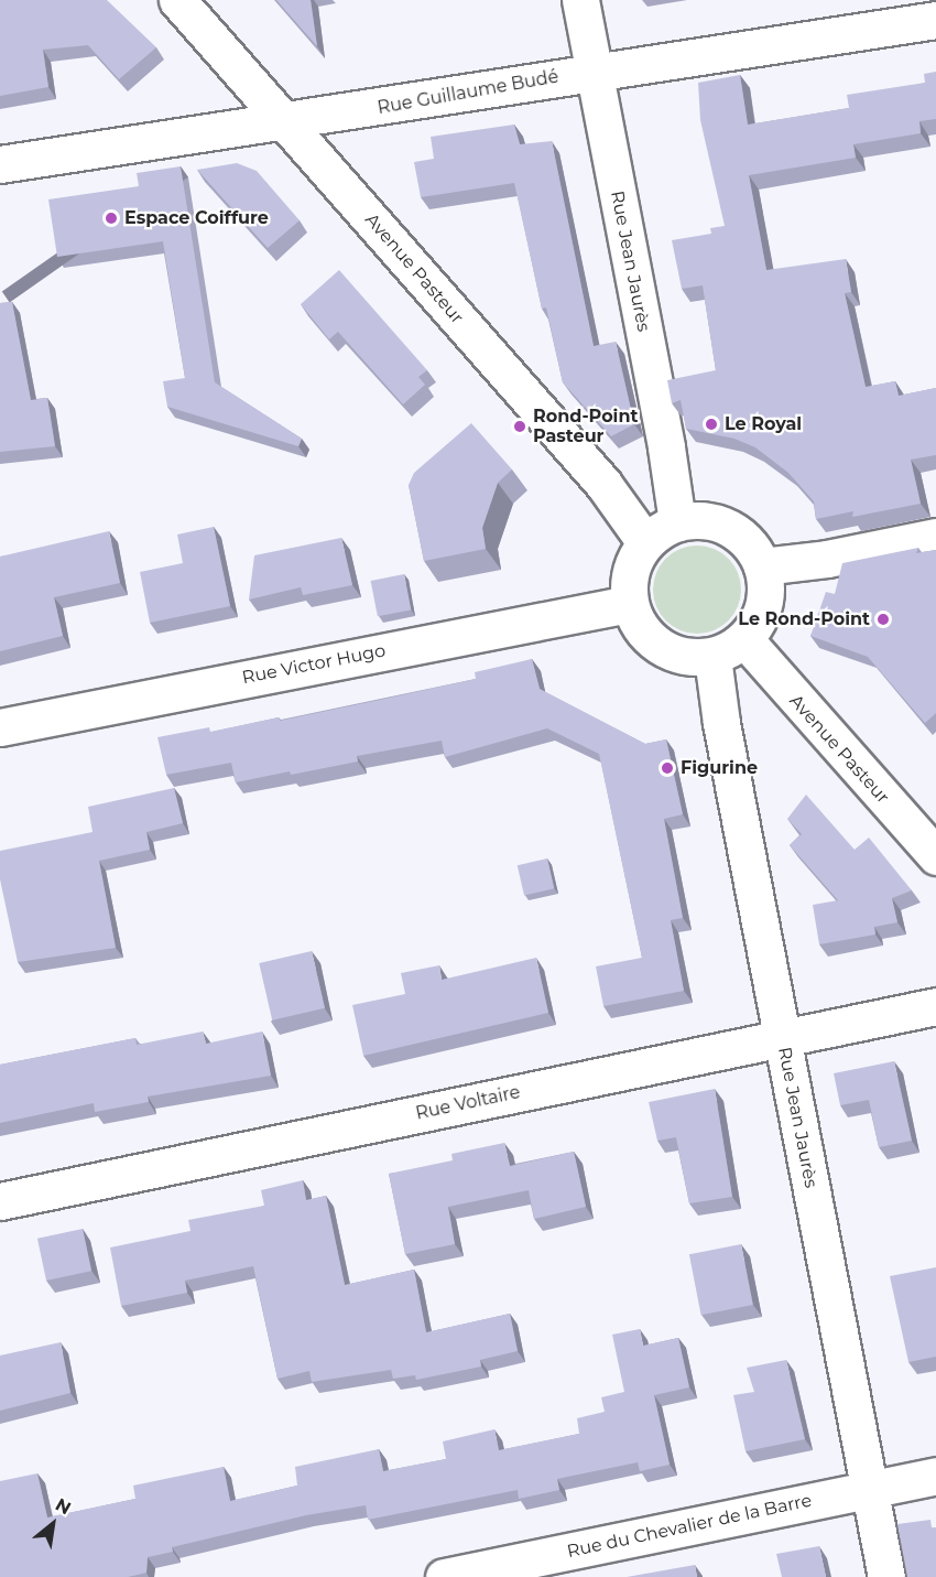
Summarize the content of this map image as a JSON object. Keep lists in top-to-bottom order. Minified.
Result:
{"streets":{"street":["Rue Guillaume Budé","Rue Jean Jaurès","Avenue Pasteur","Rue Victor Hugo","Rue Voltaire","Rue du Chevalier de la Barre"]},"crossings":[["Rue Guillaume Budé","Rue Jean Jaurès"],["Rue Guillaume Budé","Avenue Pasteur"],["Rue Jean Jaurès","Avenue Pasteur"],["Rue Jean Jaurès","Rue Victor Hugo"],["Rue Jean Jaurès","Rue Voltaire"],["Rue Jean Jaurès","Rue du Chevalier de la Barre"],["Avenue Pasteur","Rue Victor Hugo"]],"places":["Espace Coiffure","Le Royal","Rond-Point Pasteur","Le Rond-Point","Figurine"],"north":"top right"}
